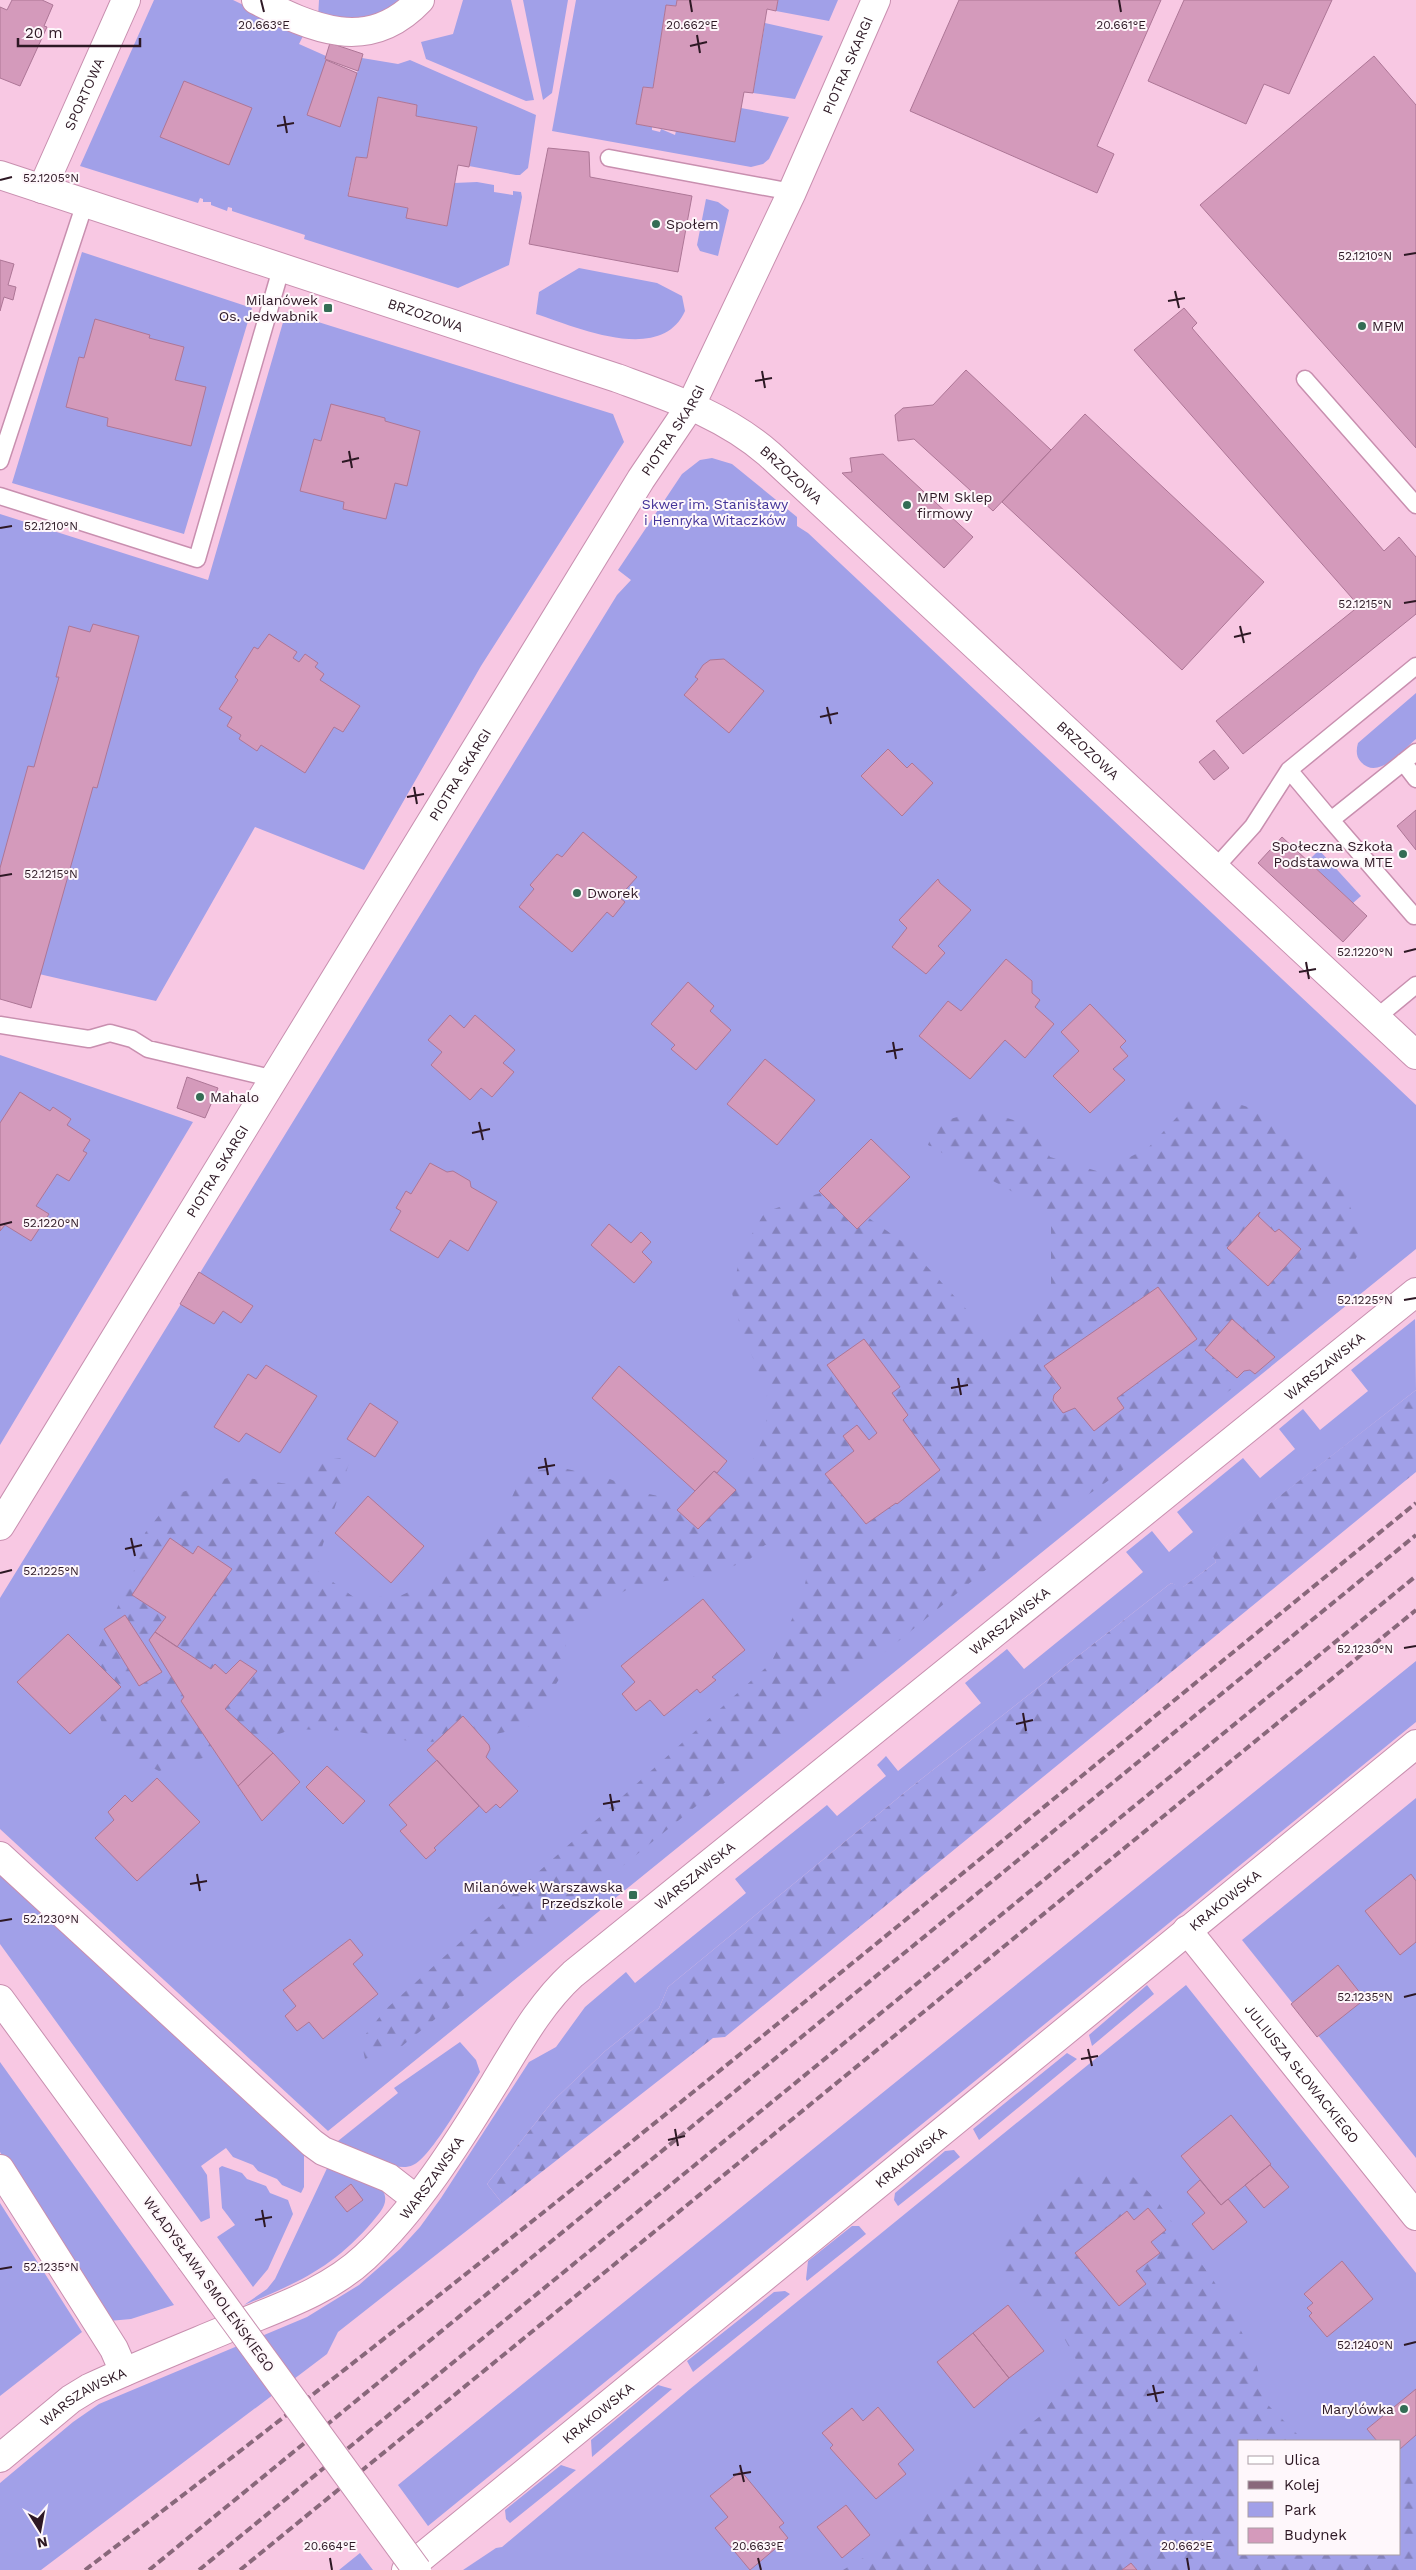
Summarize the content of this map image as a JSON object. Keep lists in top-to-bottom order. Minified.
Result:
{"streets":{"street":["PIOTRA SKARGI","SPORTOWA","BRZOZOWA","WARSZAWSKA","KRAKOWSKA","JULIUSZA SŁOWACKIEGO","WŁADYSŁAWA SMOLEŃSKIEGO"]},"crossings":[["PIOTRA SKARGI","BRZOZOWA"],["SPORTOWA","BRZOZOWA"],["KRAKOWSKA","JULIUSZA SŁOWACKIEGO"]],"parks":["Skwer im. Stanisławy i Henryka Witaczków"],"places":{"other":["Społem","MPM","MPM Sklep firmowy","Społeczna Szkoła Podstawowa MTE","Dworek","Mahalo","Marylówka"],"transit":["Milanówek Os. Jedwabnik","Milanówek Warszawska Przedszkole"]},"legend":["Ulica","Kolej","Park","Budynek"],"scale_bar":"20 m","north":"bottom","coordinates":["20.663°E","20.662°E","20.661°E","52.1205°N","52.1210°N","52.1215°N","52.1220°N","52.1225°N","52.1230°N","52.1235°N","52.1240°N","20.664°E"]}
